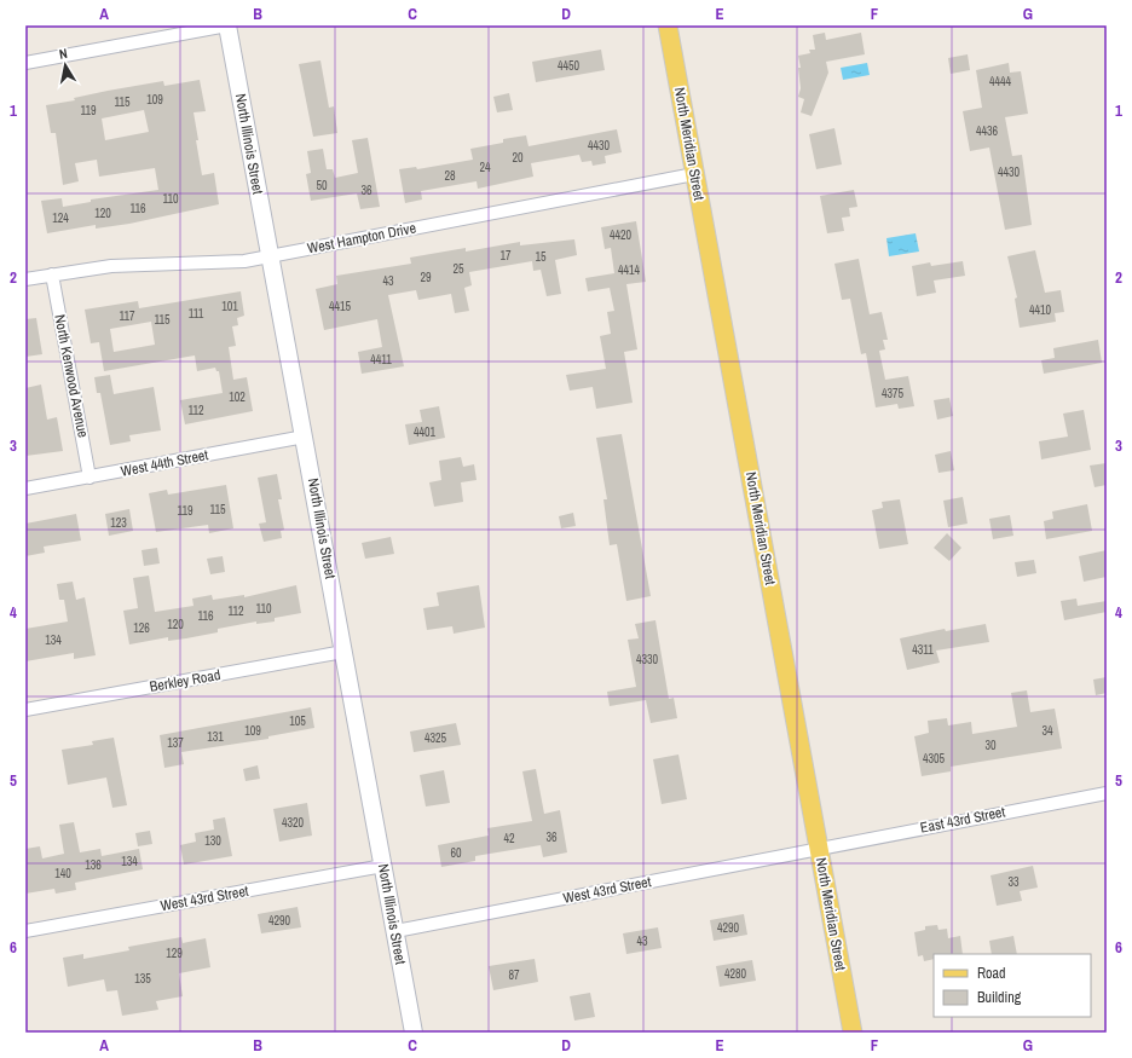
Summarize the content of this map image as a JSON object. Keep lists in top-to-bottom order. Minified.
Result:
{"streets":{"main road":["North Meridian Street"],"street":["North Illinois Street","West Hampton Drive","North Kenwood Avenue","West 44th Street","Berkley Road","East 43rd Street","West 43rd Street"]},"crossings":[["North Illinois Street","West Hampton Drive"],["North Illinois Street","West 44th Street"],["North Illinois Street","Berkley Road"],["North Illinois Street","West 43rd Street"],["North Meridian Street","West Hampton Drive"],["North Meridian Street","East 43rd Street"],["North Meridian Street","West 43rd Street"],["West Hampton Drive","North Kenwood Avenue"],["North Kenwood Avenue","West 44th Street"],["East 43rd Street","West 43rd Street"]],"house_numbers":["4450","4444","109","115","119","4436","4430","20","24","4430","28","50","36","110","116","120","124","4420","17","15","25","4414","29","43","101","4415","4410","111","117","115","4411","4375","102","112","4401","115","119","123","110","112","116","120","126","134","4311","4330","105","109","34","131","4325","137","30","4305","4320","36","42","130","60","134","136","140","33","4290","4290","43","129","4280","87","135"],"legend":["Road","Building"],"north":"top","grid":{"columns":["A","B","C","D","E","F","G"],"rows":["1","2","3","4","5","6"]}}
